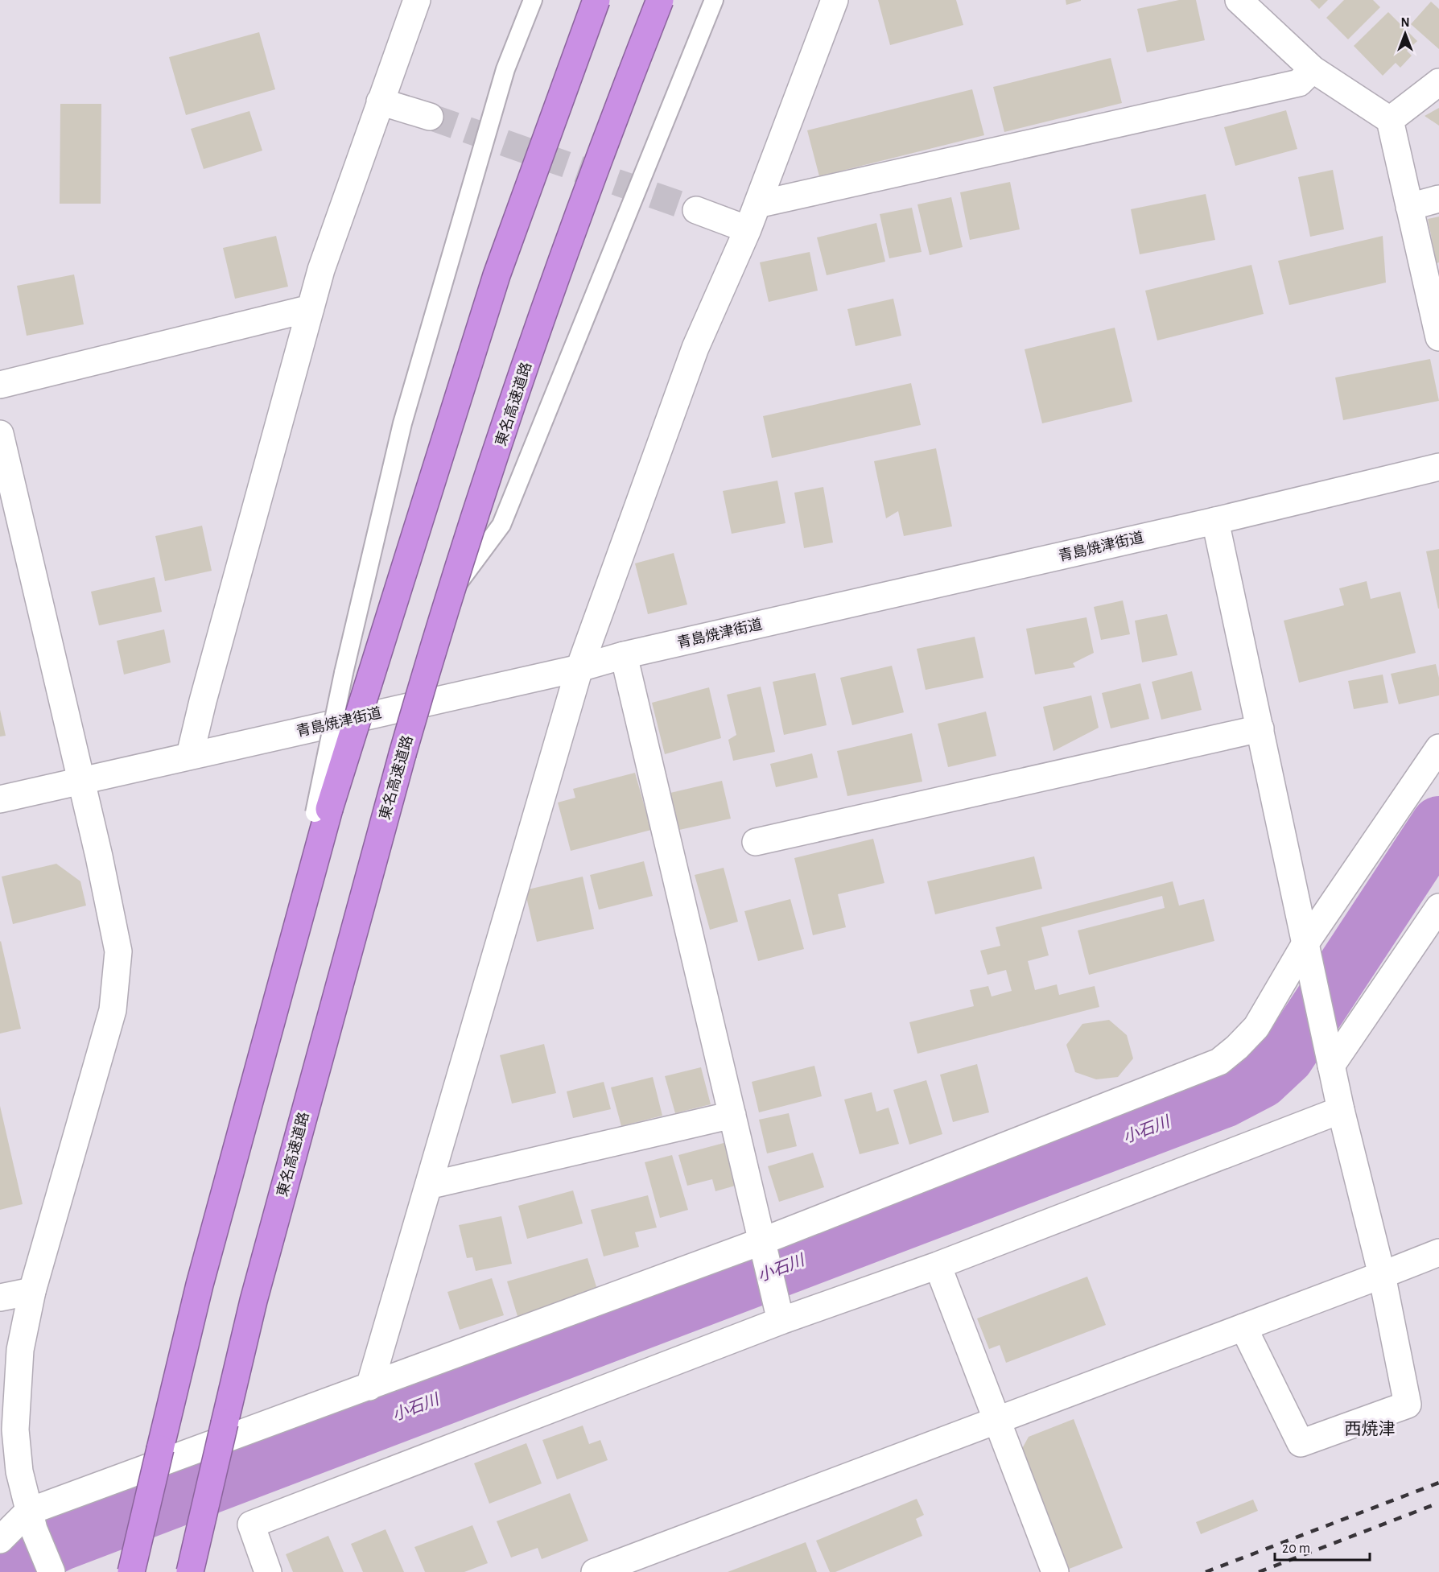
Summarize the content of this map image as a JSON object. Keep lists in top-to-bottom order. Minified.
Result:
{"streets":{"highway":["東名高速道路"],"street":["青島焼津街道"]},"districts":["西焼津"],"water":["小石川"],"scale_bar":"20 m","north":"top"}
